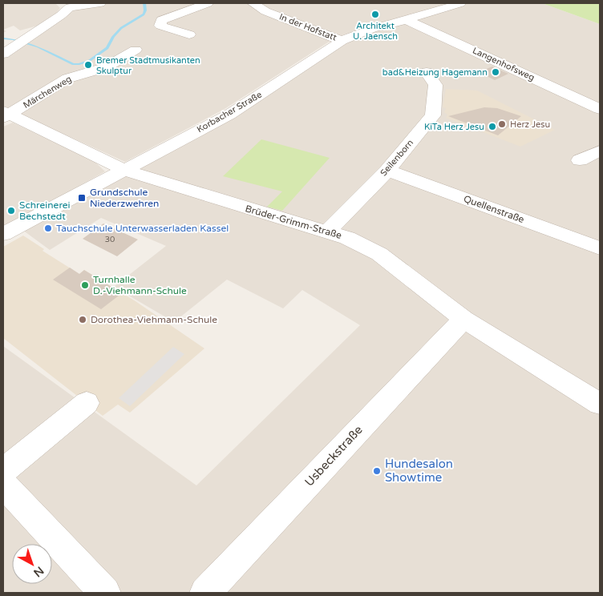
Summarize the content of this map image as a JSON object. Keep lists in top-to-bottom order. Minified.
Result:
{"streets":{"street":["In der Hofstatt","Langenhofsweg","Märchenweg","Korbacher Straße","Seilenborn","Quellenstraße","Brüder-Grimm-Straße","Usbeckstraße"]},"crossings":[["In der Hofstatt","Korbacher Straße"],["Langenhofsweg","Korbacher Straße"],["Märchenweg","Brüder-Grimm-Straße"],["Korbacher Straße","Brüder-Grimm-Straße"],["Seilenborn","Quellenstraße"],["Seilenborn","Brüder-Grimm-Straße"],["Brüder-Grimm-Straße","Usbeckstraße"]],"places":{"other":["Architekt U. Jaensch","Bremer Stadtmusikanten Skulptur","bad&Heizung Hagemann","Herz Jesu","KiTa Herz Jesu","Schreinerei Bechstedt","Tauchschule Unterwasserladen Kassel","Turnhalle D.-Viehmann-Schule","Dorothea-Viehmann-Schule","Hundesalon Showtime"],"transit":["Grundschule Niederzwehren"]},"house_numbers":["30"],"north":"bottom right"}
